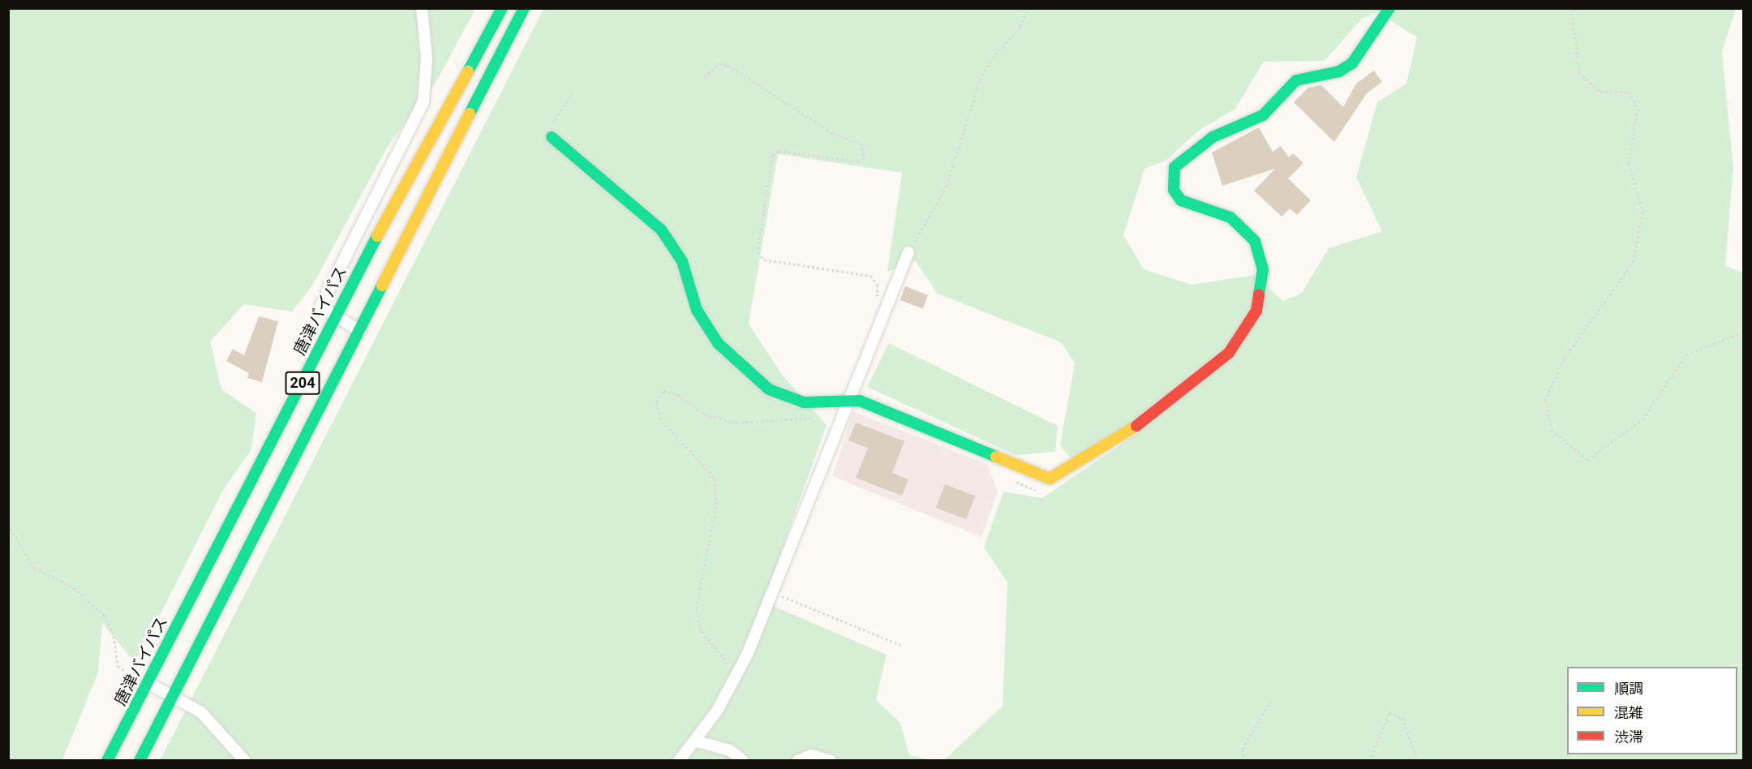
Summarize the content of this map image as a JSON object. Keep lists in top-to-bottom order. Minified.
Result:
{"streets":{"main road":["唐津バイパス","204"]},"legend":["順調","混雑","渋滞"]}
